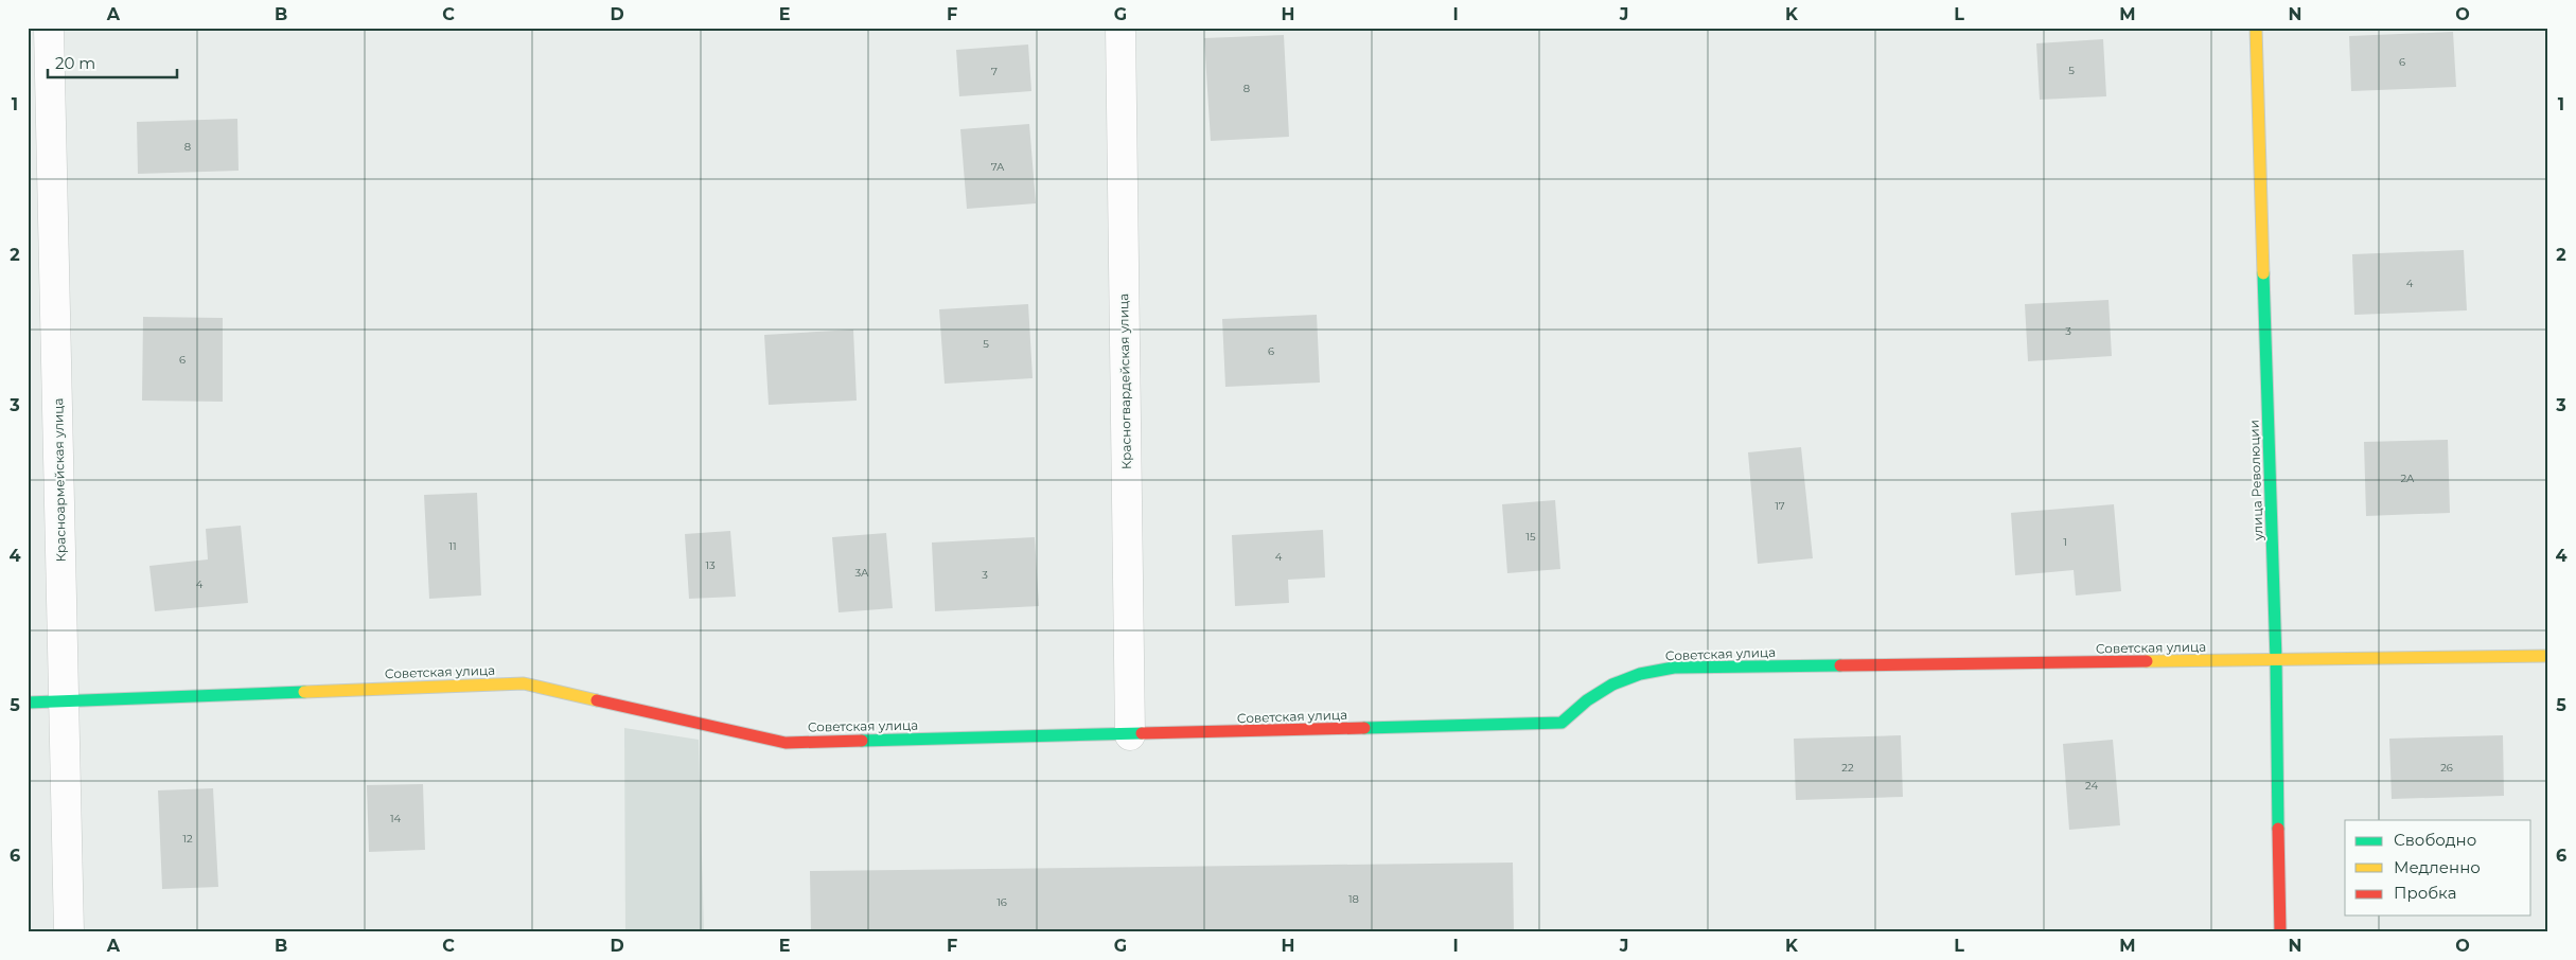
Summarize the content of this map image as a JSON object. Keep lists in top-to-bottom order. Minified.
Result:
{"streets":{"street":["Красногвардейская улица","Красноармейская улица","улица Революции","Советская улица"]},"crossings":[["Красногвардейская улица","Советская улица"],["Красноармейская улица","Советская улица"],["улица Революции","Советская улица"]],"house_numbers":["6","5","7","8","8","7А","4","3","5","6","6","2А","17","15","1","11","4","13","3А","3","4","22","26","24","14","12","18","16"],"legend":["Свободно","Медленно","Пробка"],"scale_bar":"20 m","grid":{"columns":["A","B","C","D","E","F","G","H","I","J","K","L","M","N","O"],"rows":["1","2","3","4","5","6"]}}
